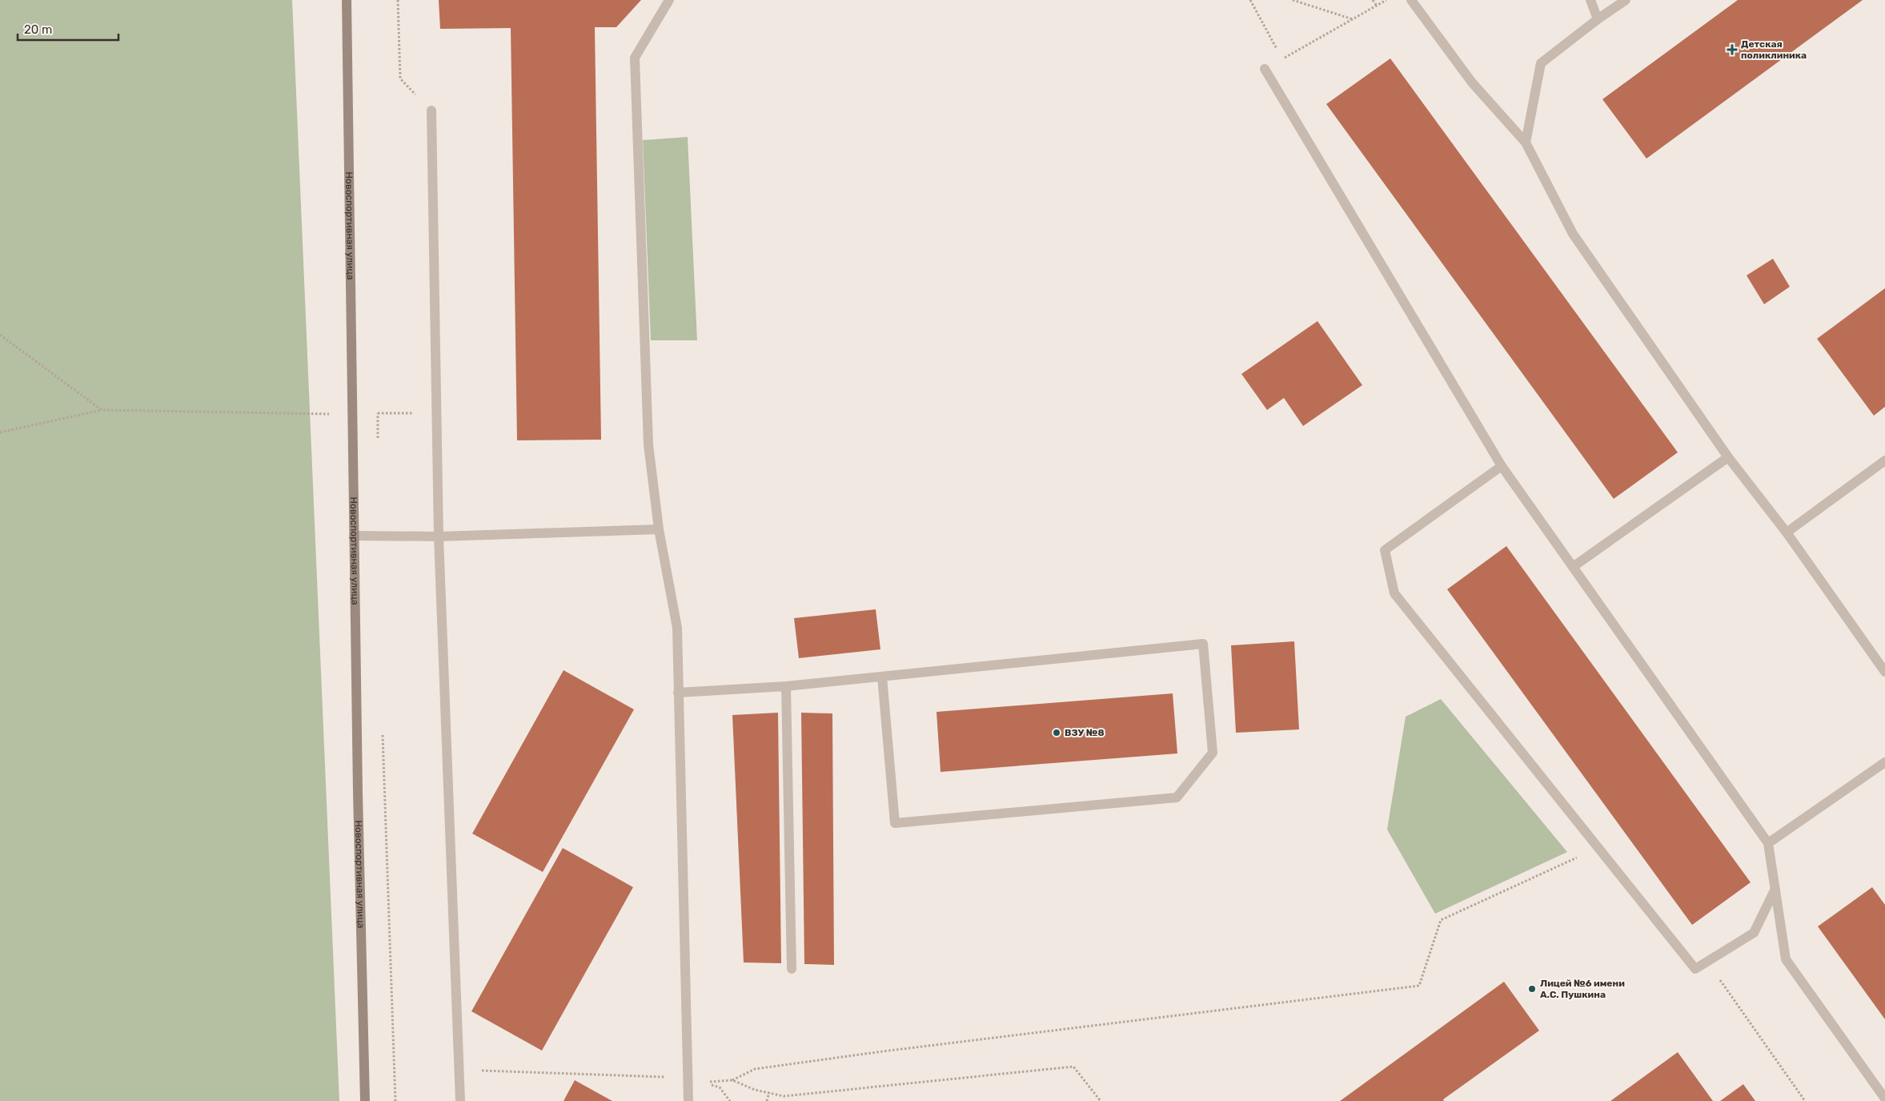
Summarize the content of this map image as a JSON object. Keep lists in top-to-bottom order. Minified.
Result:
{"streets":{"main road":["Новоспортивная улица"]},"places":{"health":["Детская поликлиника"],"other":["ВЗУ №8","Лицей №6 имени А.С. Пушкина"]},"scale_bar":"20 m"}
